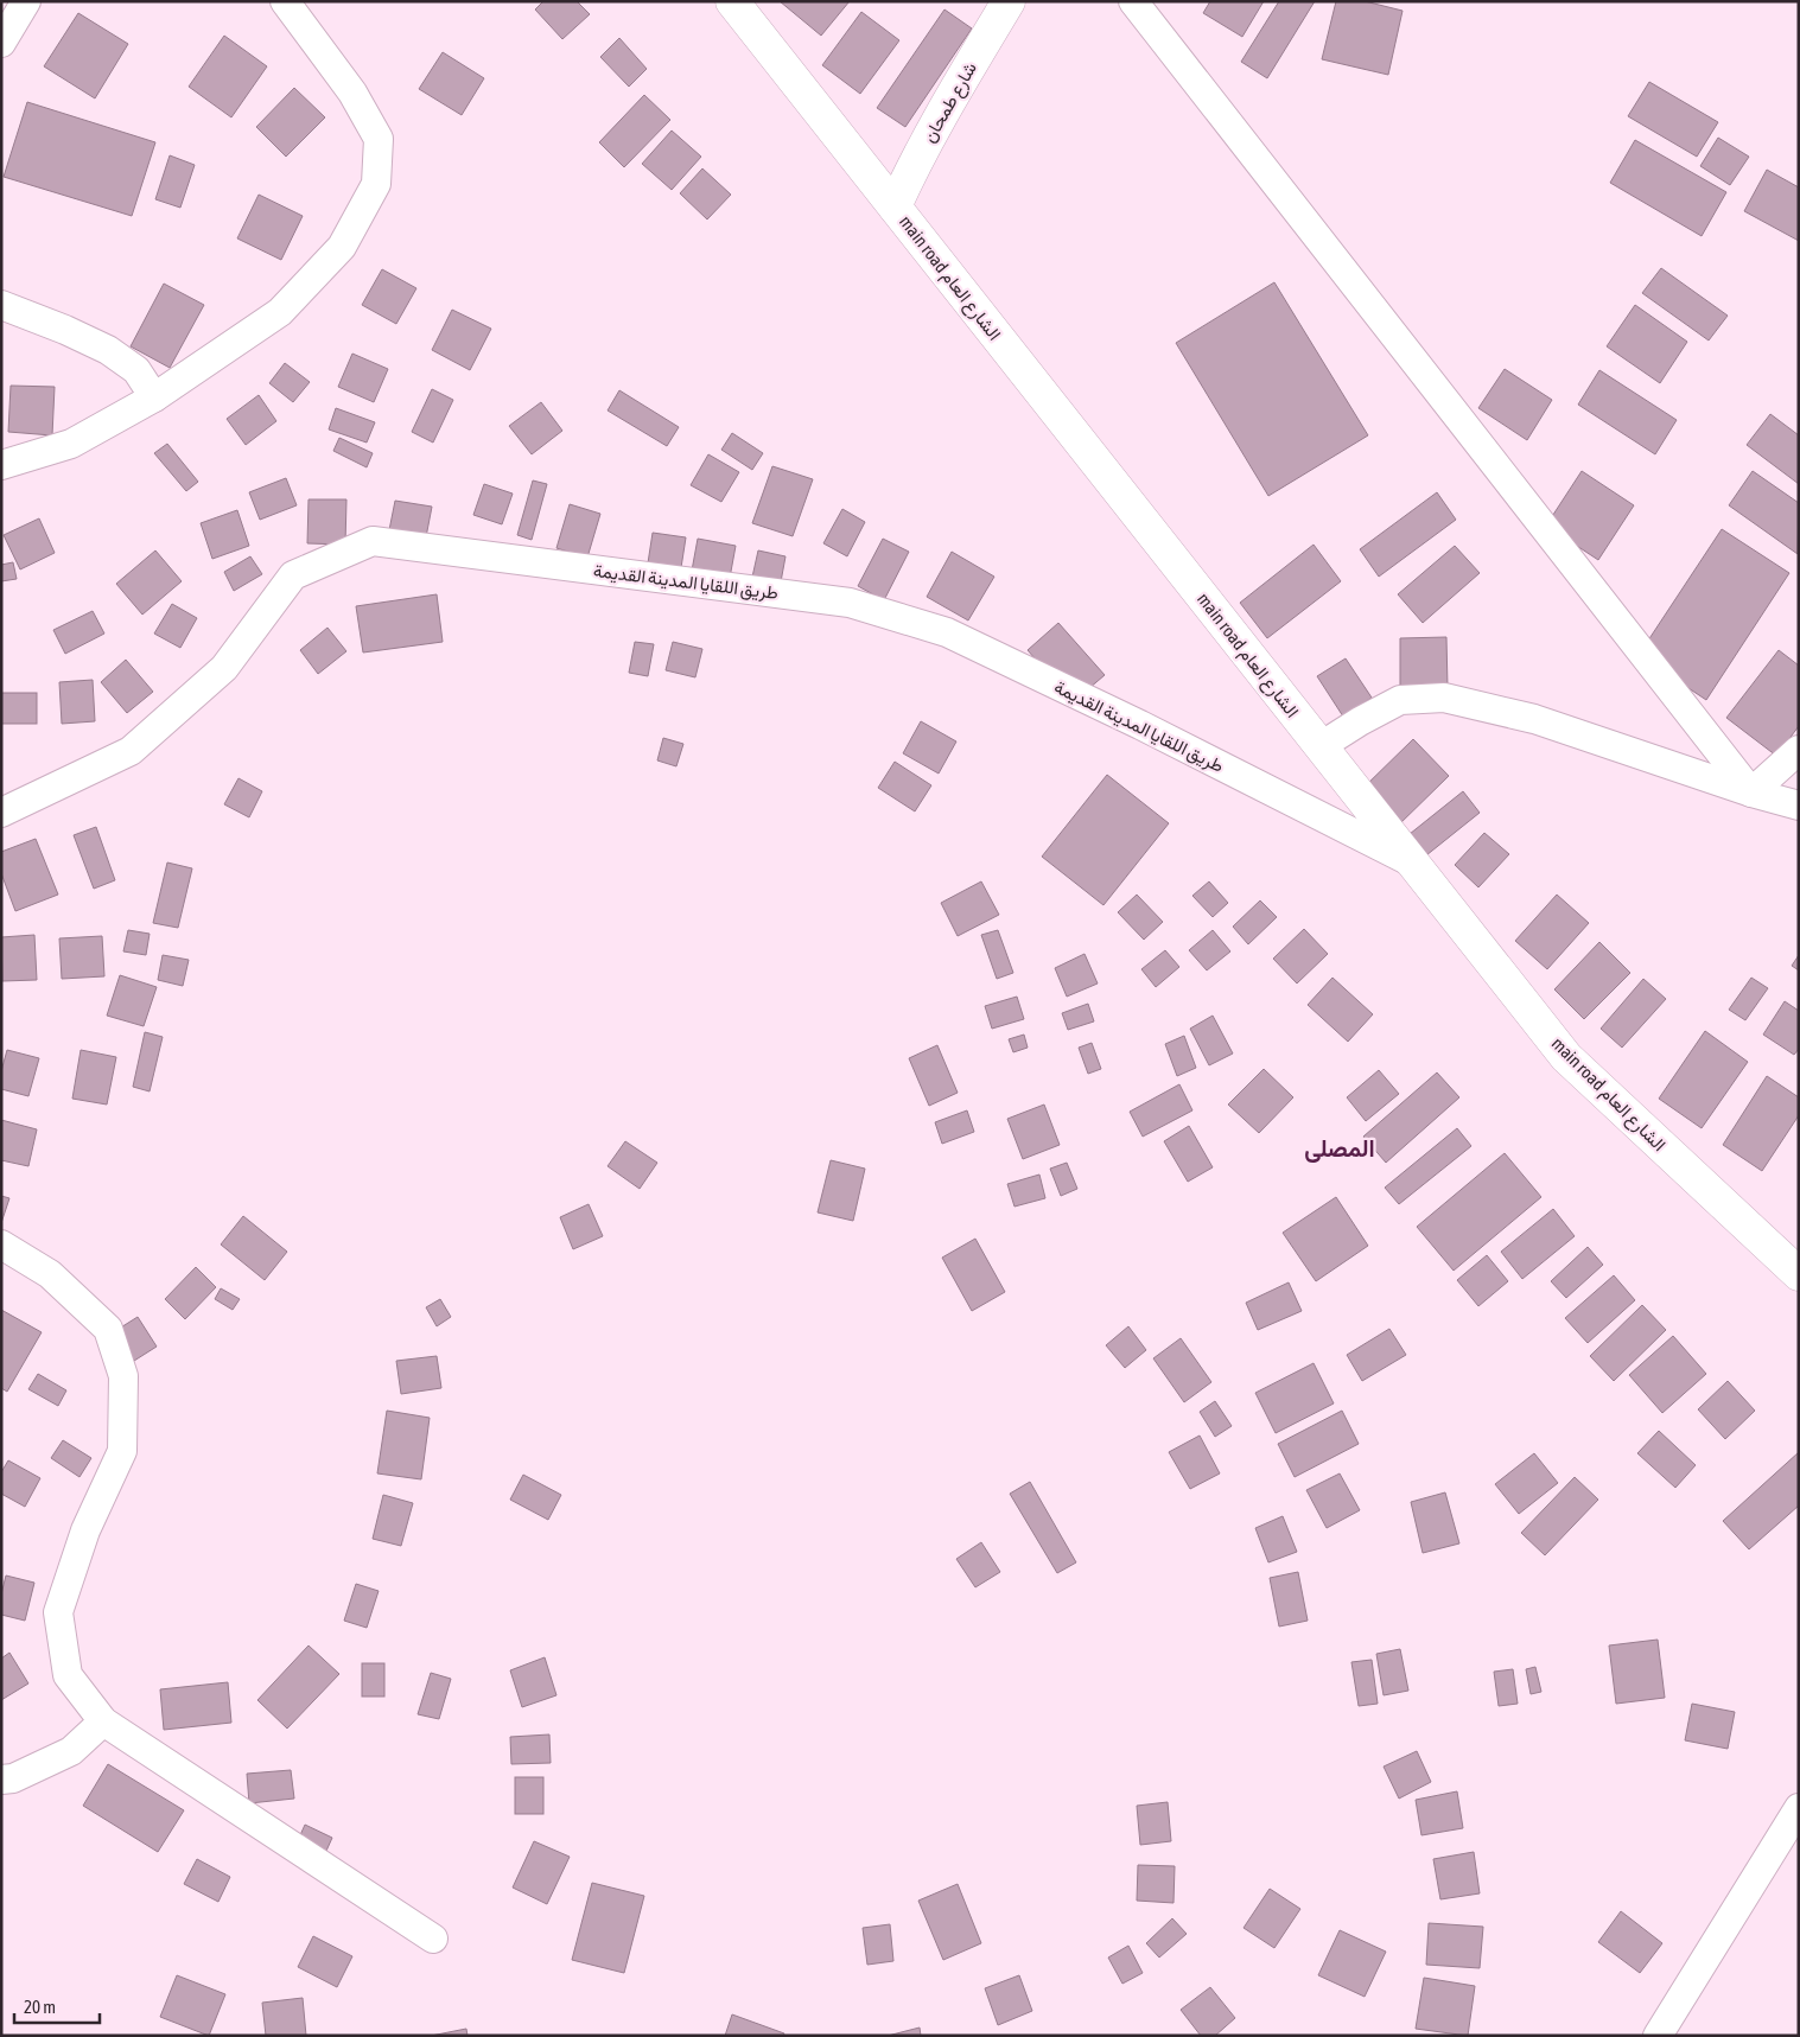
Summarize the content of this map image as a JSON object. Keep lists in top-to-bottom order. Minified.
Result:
{"streets":{"main road":["شارع طمحان","main road الشارع العام"],"street":["طريق اللقايا المدينة القديمة"]},"crossings":[["شارع طمحان","main road الشارع العام"],["main road الشارع العام","طريق اللقايا المدينة القديمة"]],"districts":["المصلى"],"scale_bar":"20 m"}
